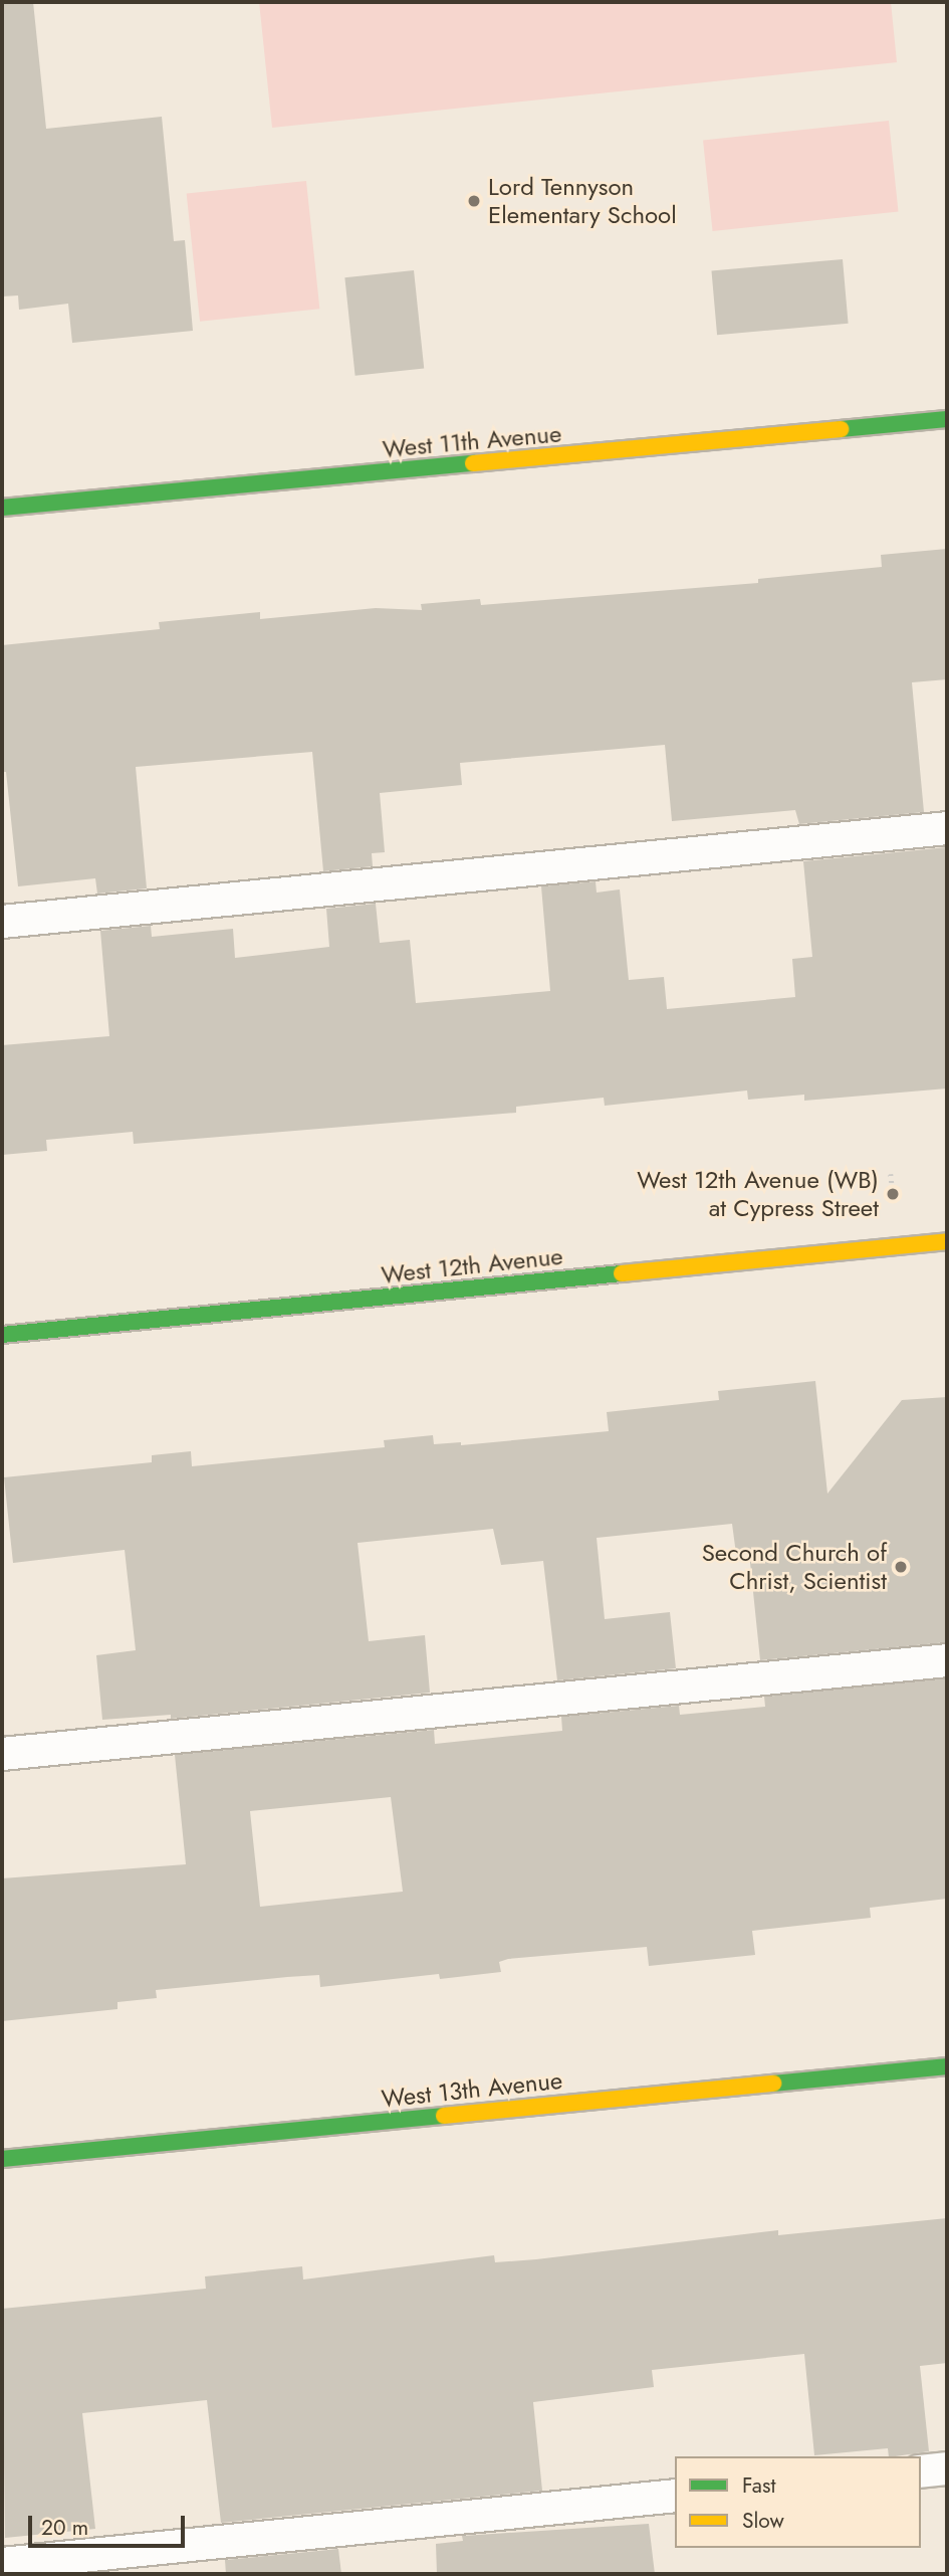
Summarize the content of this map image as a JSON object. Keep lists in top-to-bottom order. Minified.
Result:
{"streets":{"street":["West 11th Avenue","West 12th Avenue","West 13th Avenue"]},"places":["Lord Tennyson Elementary School","West 12th Avenue (WB) at Cypress Street","Second Church of Christ, Scientist"],"legend":["Fast","Slow"],"scale_bar":"20 m"}
